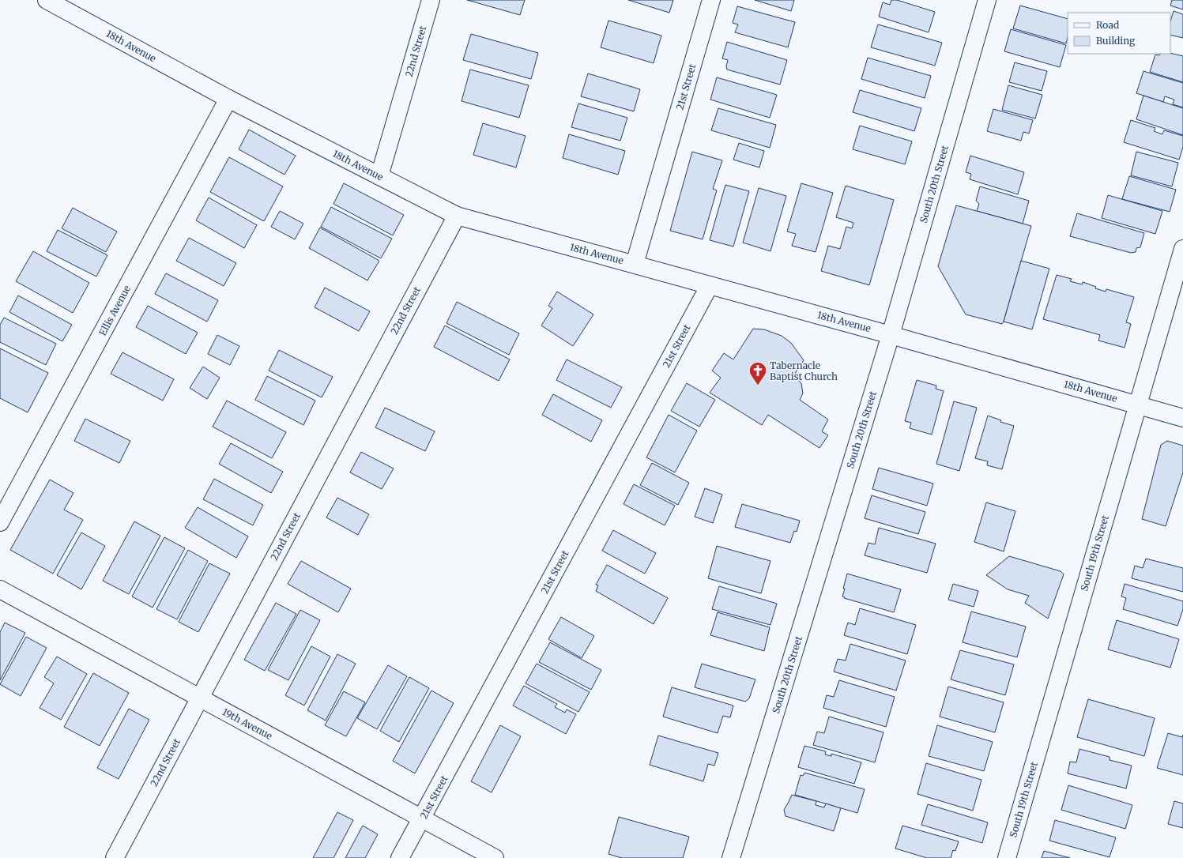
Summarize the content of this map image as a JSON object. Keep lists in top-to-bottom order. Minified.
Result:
{"streets":{"street":["18th Avenue","22nd Street","21st Street","South 20th Street","Ellis Avenue","South 19th Street","19th Avenue"]},"crossings":[["18th Avenue","22nd Street"],["18th Avenue","21st Street"],["18th Avenue","South 20th Street"],["18th Avenue","Ellis Avenue"],["18th Avenue","South 19th Street"],["22nd Street","19th Avenue"],["21st Street","19th Avenue"]],"places":{"church":["Tabernacle Baptist Church"]},"legend":["Road","Building"]}
